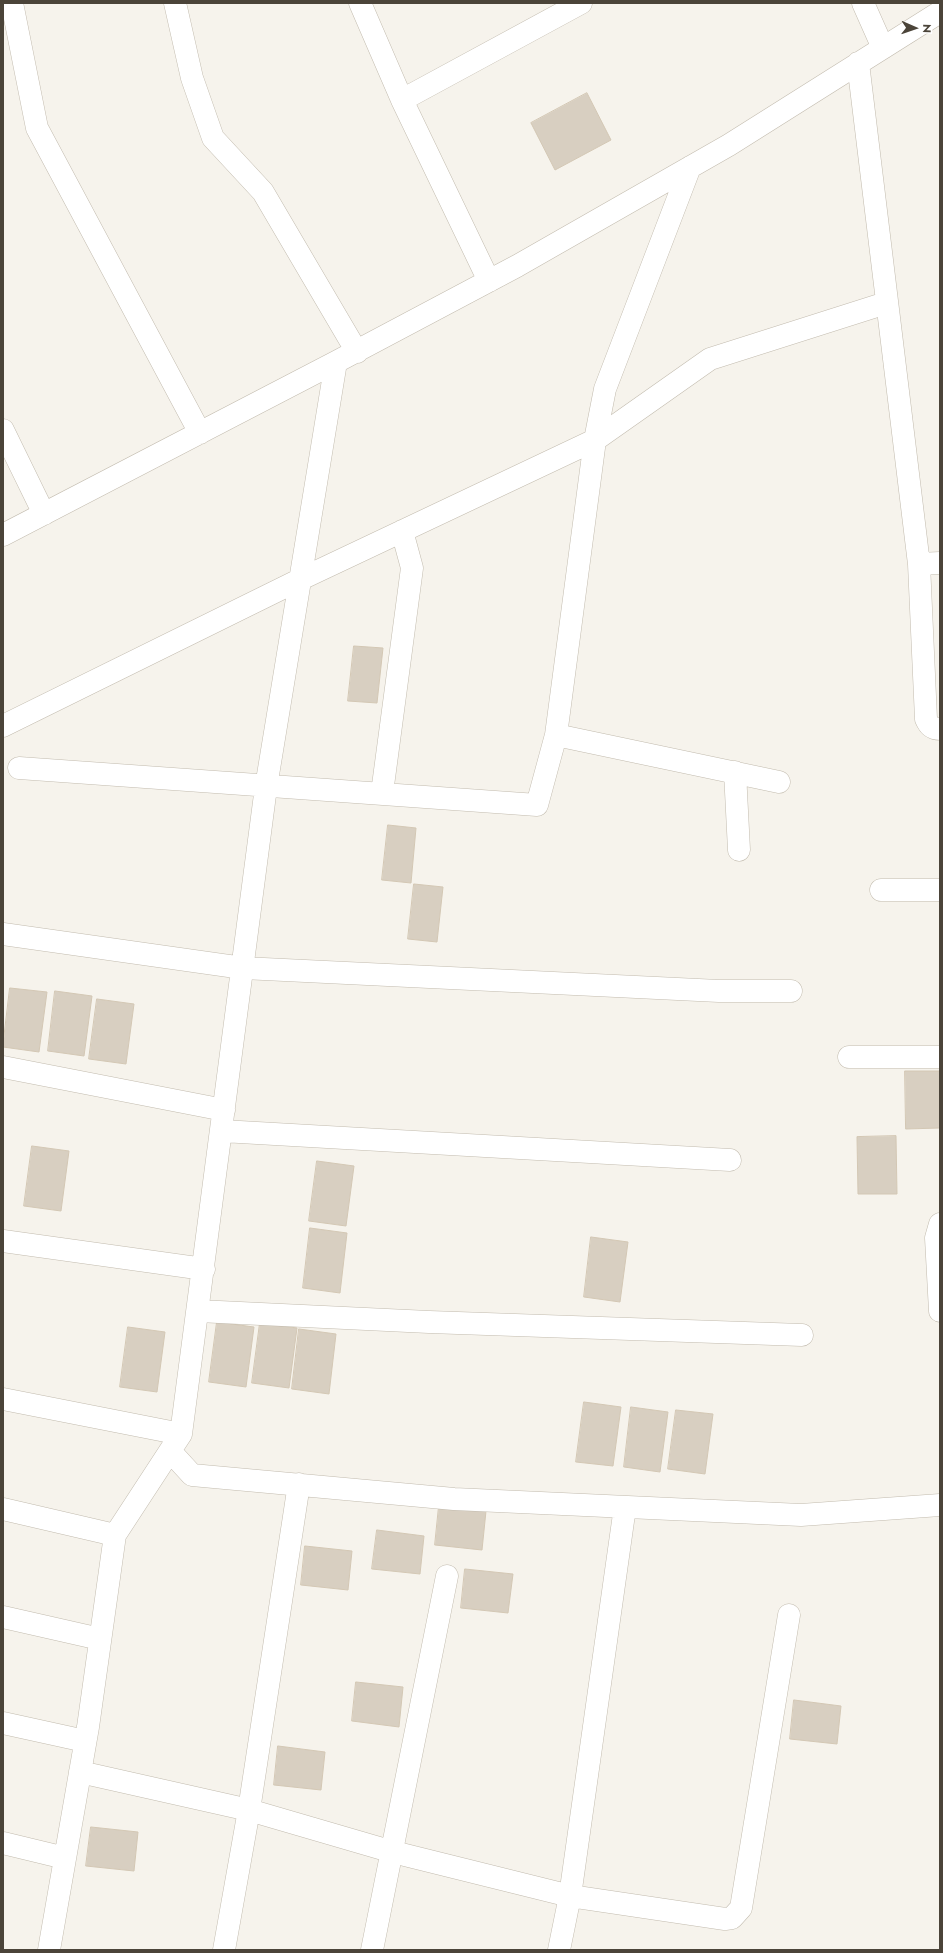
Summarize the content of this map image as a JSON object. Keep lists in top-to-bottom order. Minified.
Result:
{"north":"right"}
